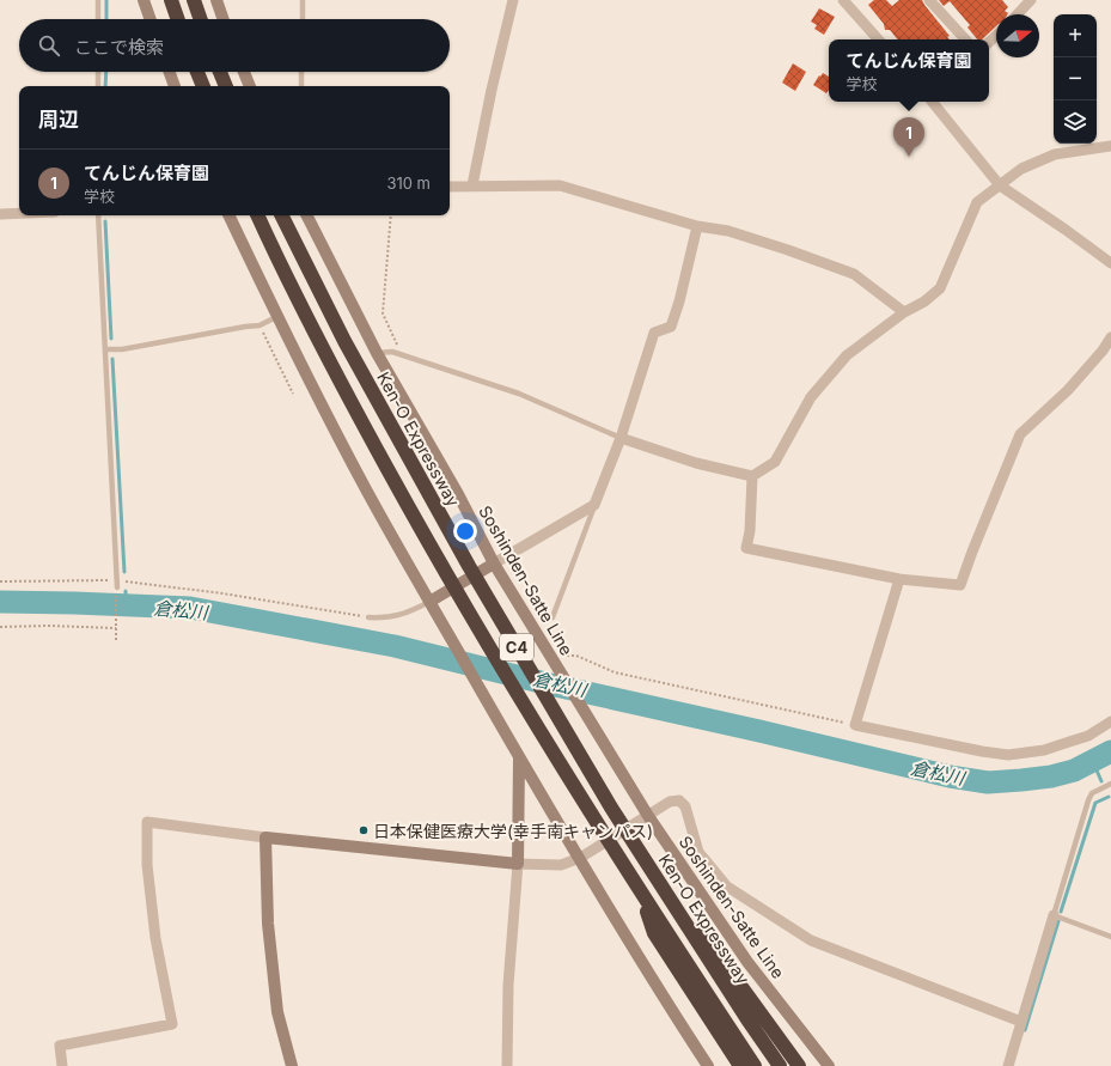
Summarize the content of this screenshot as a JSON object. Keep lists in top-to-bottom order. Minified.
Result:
{"streets":{"highway":["Ken-O Expressway","C4"],"main road":["Soshinden-Satte Line"]},"water":["倉松川"],"places":["日本保健医療大学(幸手南キャンパス)"],"north":"right","page":{"map_buttons":["+","−"],"search":"ここで検索","popup":["てんじん保育園","学校"],"heading":"周辺","pins":"1","list":[{"mark":"1","name":"てんじん保育園","note":"学校","value":"310 m"}]}}
